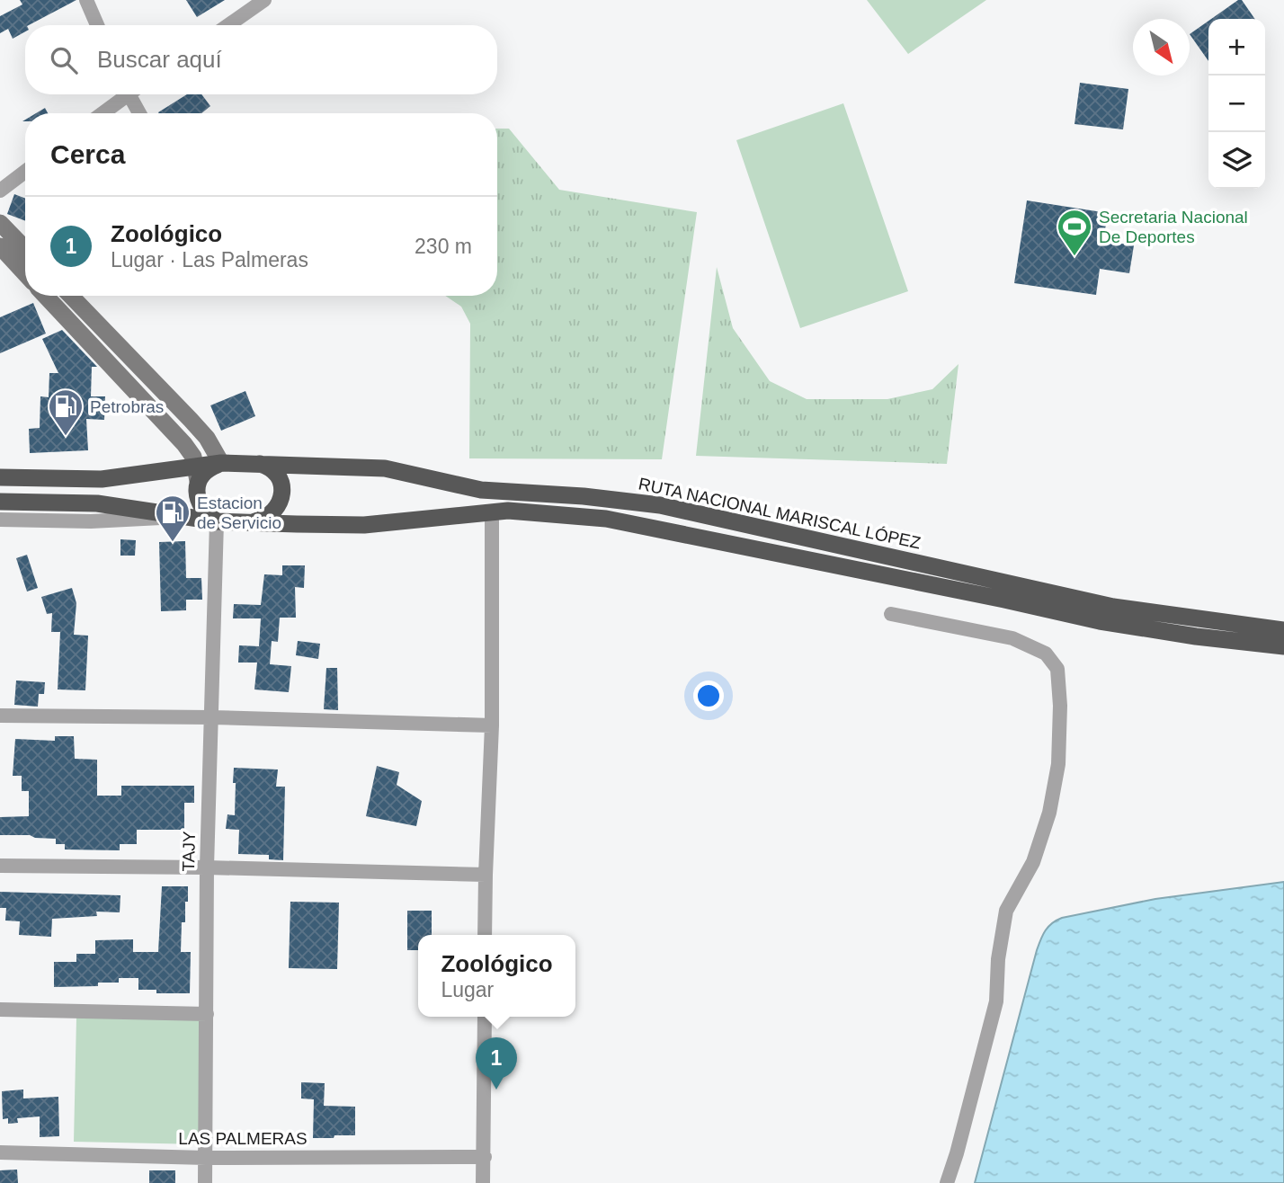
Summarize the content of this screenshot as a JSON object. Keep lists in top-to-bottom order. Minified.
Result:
{"streets":{"highway":["RUTA NACIONAL MARISCAL LÓPEZ"],"street":["TAJY","LAS PALMERAS"]},"crossings":[["RUTA NACIONAL MARISCAL LÓPEZ","TAJY"],["TAJY","LAS PALMERAS"]],"places":{"sports":["Secretaria Nacional De Deportes"],"fuel station":["Petrobras","Estacion de Servicio"]},"north":"bottom right","page":{"map_buttons":["+","−"],"search":"Buscar aquí","heading":"Cerca","list":[{"mark":"1","name":"Zoológico","note":"Lugar · Las Palmeras","value":"230 m"}],"popup":["Zoológico","Lugar"],"pins":"1"}}
